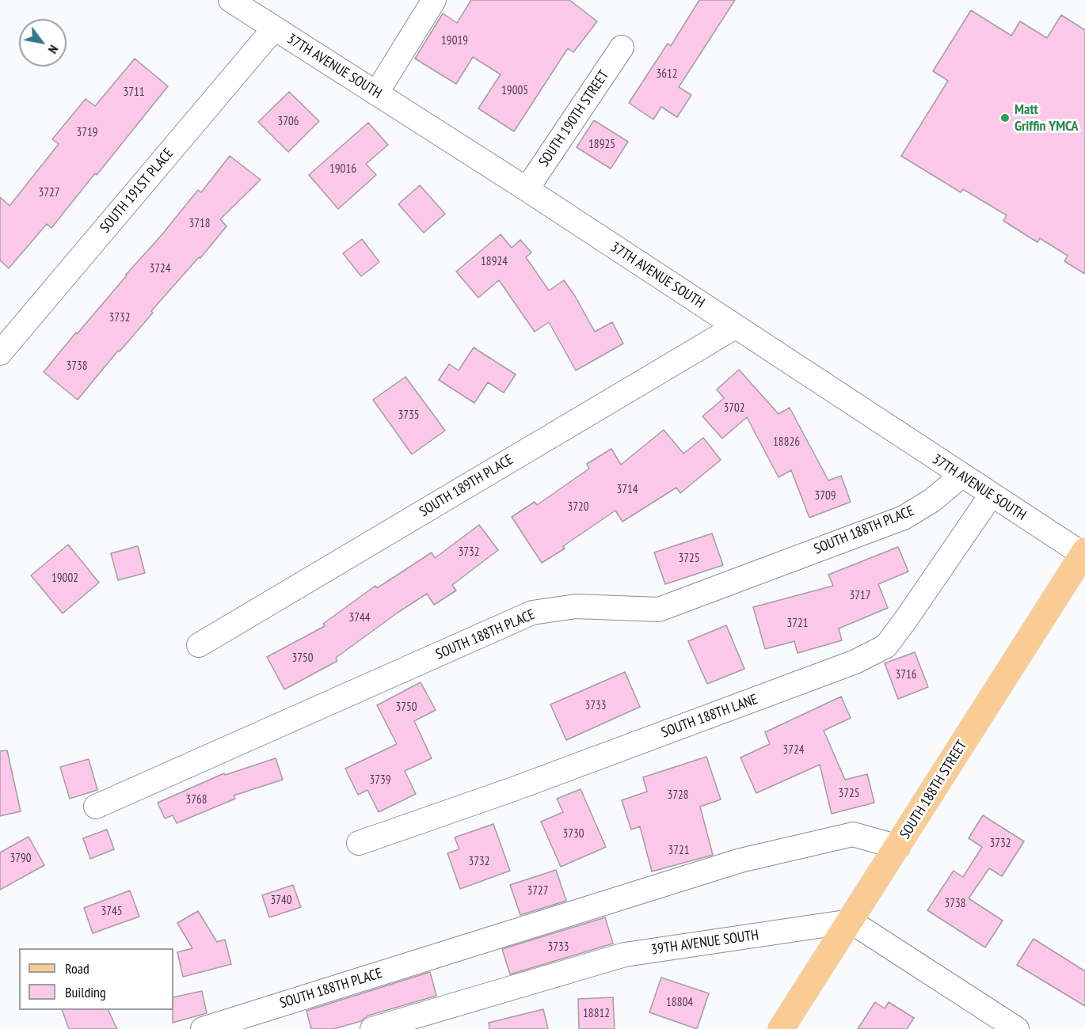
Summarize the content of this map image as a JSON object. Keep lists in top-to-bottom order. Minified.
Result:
{"streets":{"main road":["SOUTH 188TH STREET"],"street":["37TH AVENUE SOUTH","SOUTH 190TH STREET","SOUTH 191ST PLACE","SOUTH 189TH PLACE","SOUTH 188TH PLACE","SOUTH 188TH LANE","39TH AVENUE SOUTH"]},"crossings":[["37TH AVENUE SOUTH","SOUTH 190TH STREET"],["37TH AVENUE SOUTH","SOUTH 191ST PLACE"],["37TH AVENUE SOUTH","SOUTH 189TH PLACE"],["37TH AVENUE SOUTH","SOUTH 188TH PLACE"],["37TH AVENUE SOUTH","SOUTH 188TH LANE"],["37TH AVENUE SOUTH","SOUTH 188TH STREET"],["SOUTH 188TH PLACE","SOUTH 188TH STREET"],["SOUTH 188TH STREET","39TH AVENUE SOUTH"]],"places":["Matt Griffin YMCA"],"house_numbers":["19019","3612","19005","3711","3706","3719","18925","19016","3727","3718","18924","3724","3732","3738","3702","3735","18826","3714","3709","3720","3732","3725","19002","3717","3744","3721","3750","3716","3733","3750","3724","3739","3725","3728","3768","3730","3732","3721","3790","3732","3727","3740","3738","3745","3733","18804","18812"],"legend":["Road","Building"],"north":"bottom right"}
